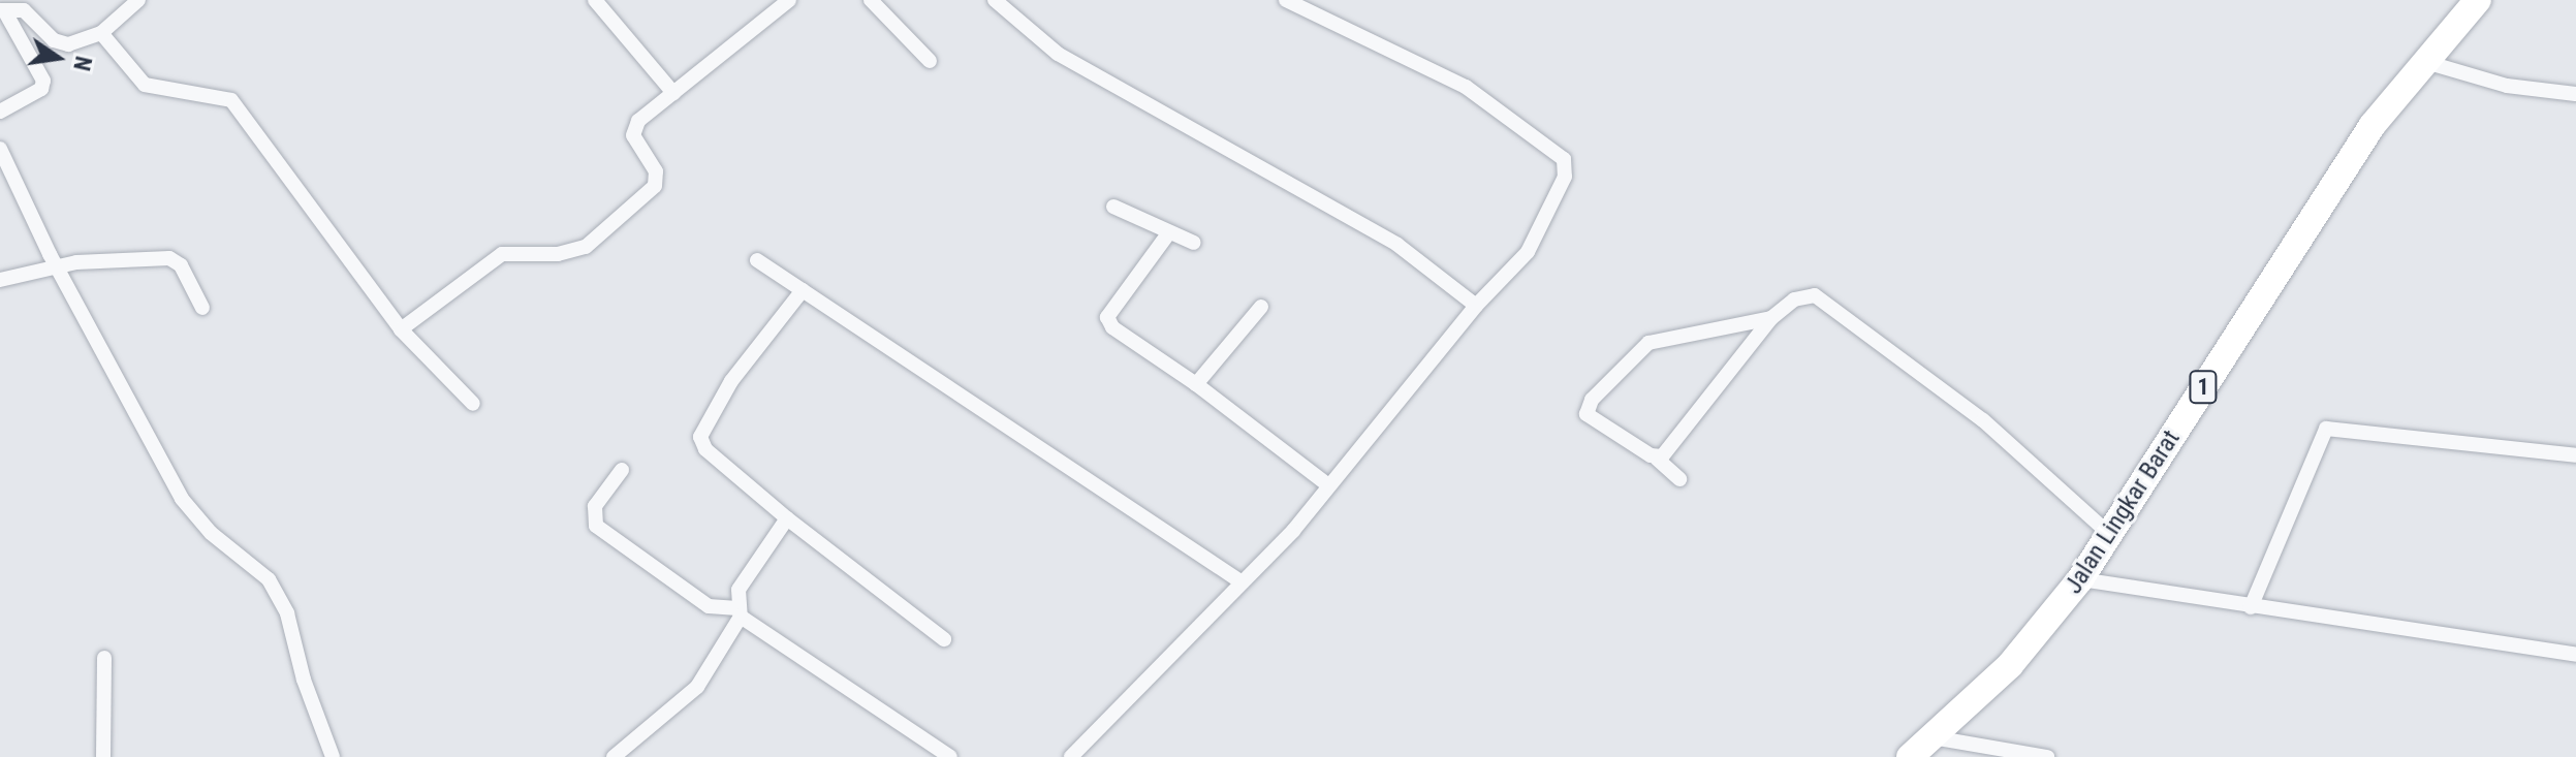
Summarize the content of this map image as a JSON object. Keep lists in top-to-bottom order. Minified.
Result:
{"streets":{"highway":["1","Jalan Lingkar Barat"]},"north":"right"}
